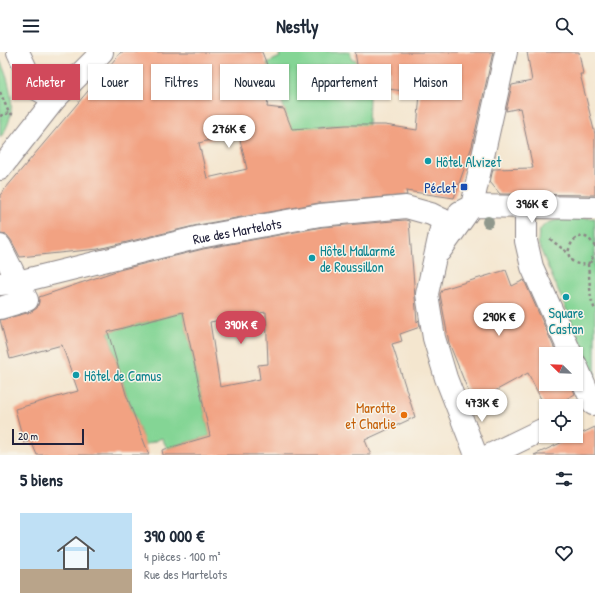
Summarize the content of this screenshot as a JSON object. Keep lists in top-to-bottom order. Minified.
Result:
{"streets":{"street":["Rue des Martelots"]},"places":{"other":["Hôtel Alvizet","Hôtel Mallarmé de Roussillon","Square Castan","Hôtel de Camus","Marotte et Charlie"],"transit":["Péclet"]},"scale_bar":"20 m","north":"top left","page":{"header":"Nestly","chip":["Acheter","Louer","Filtres","Nouveau","Appartement","Maison"],"price":["276K €","396K €","290K €","390K €","473K €"],"scale":"20 m","heading":"5 biens","list":[{"name":"390 000 €","note":"4 pièces · 100 m² · Rue des Martelots"}]}}
